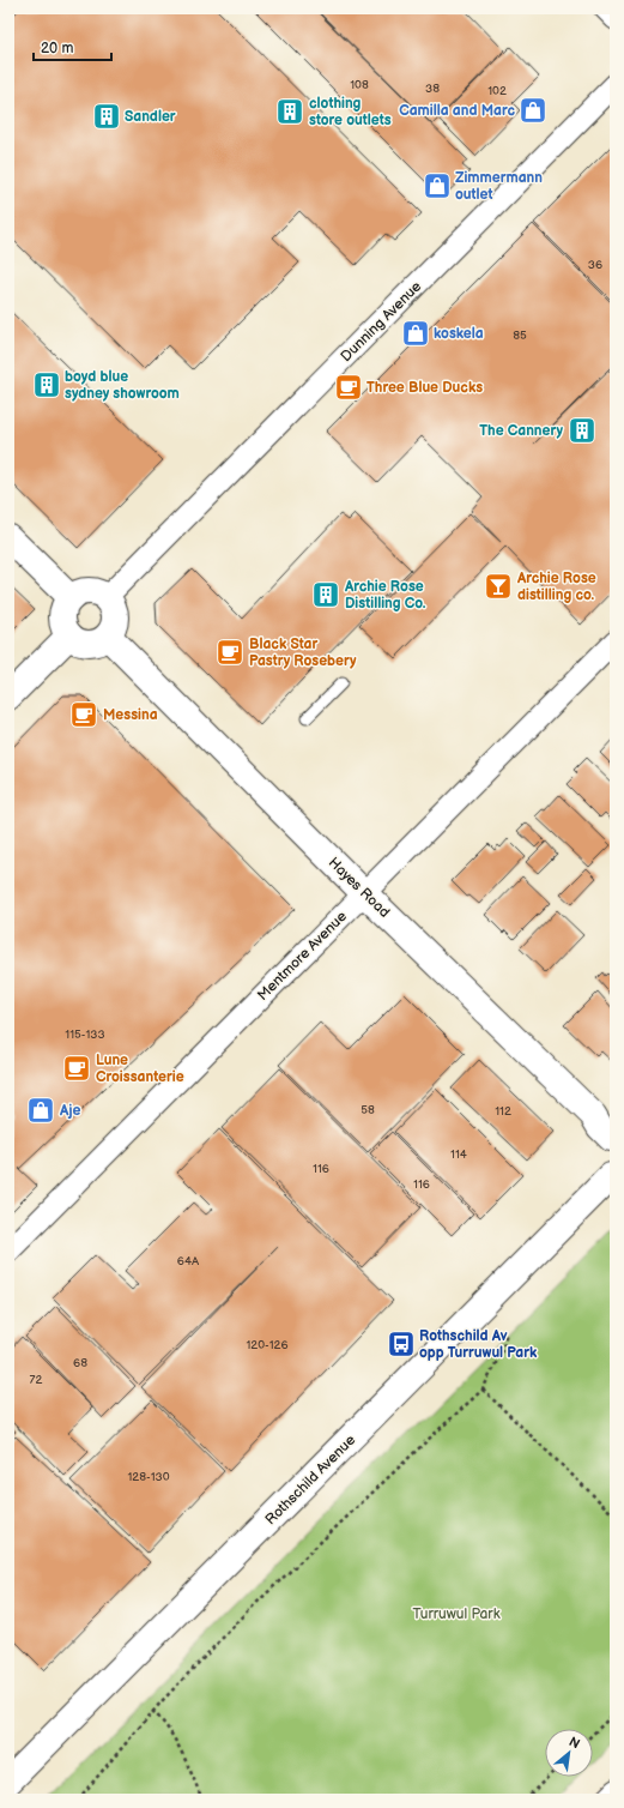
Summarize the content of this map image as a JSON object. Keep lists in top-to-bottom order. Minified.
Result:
{"streets":{"street":["Dunning Avenue","Hayes Road","Mentmore Avenue","Rothschild Avenue"]},"crossings":[["Dunning Avenue","Hayes Road"],["Hayes Road","Mentmore Avenue"]],"parks":["Turruwul Park"],"places":{"shop":["Camilla and Marc","Zimmermann outlet","koskela","Aje"],"building":["clothing store outlets","Sandler","boyd blue sydney showroom","The Cannery","Archie Rose Distilling Co."],"cafe":["Three Blue Ducks","Black Star Pastry Rosebery","Messina","Lune Croissanterie"],"bar":["Archie Rose distilling co."],"bus stop":["Rothschild Av opp Turruwul Park"]},"house_numbers":["108","38","102","36","85","115-133","58","112","114","116","116","64A","120-126","68","72","128-130"],"scale_bar":"20 m","north":"top right"}
